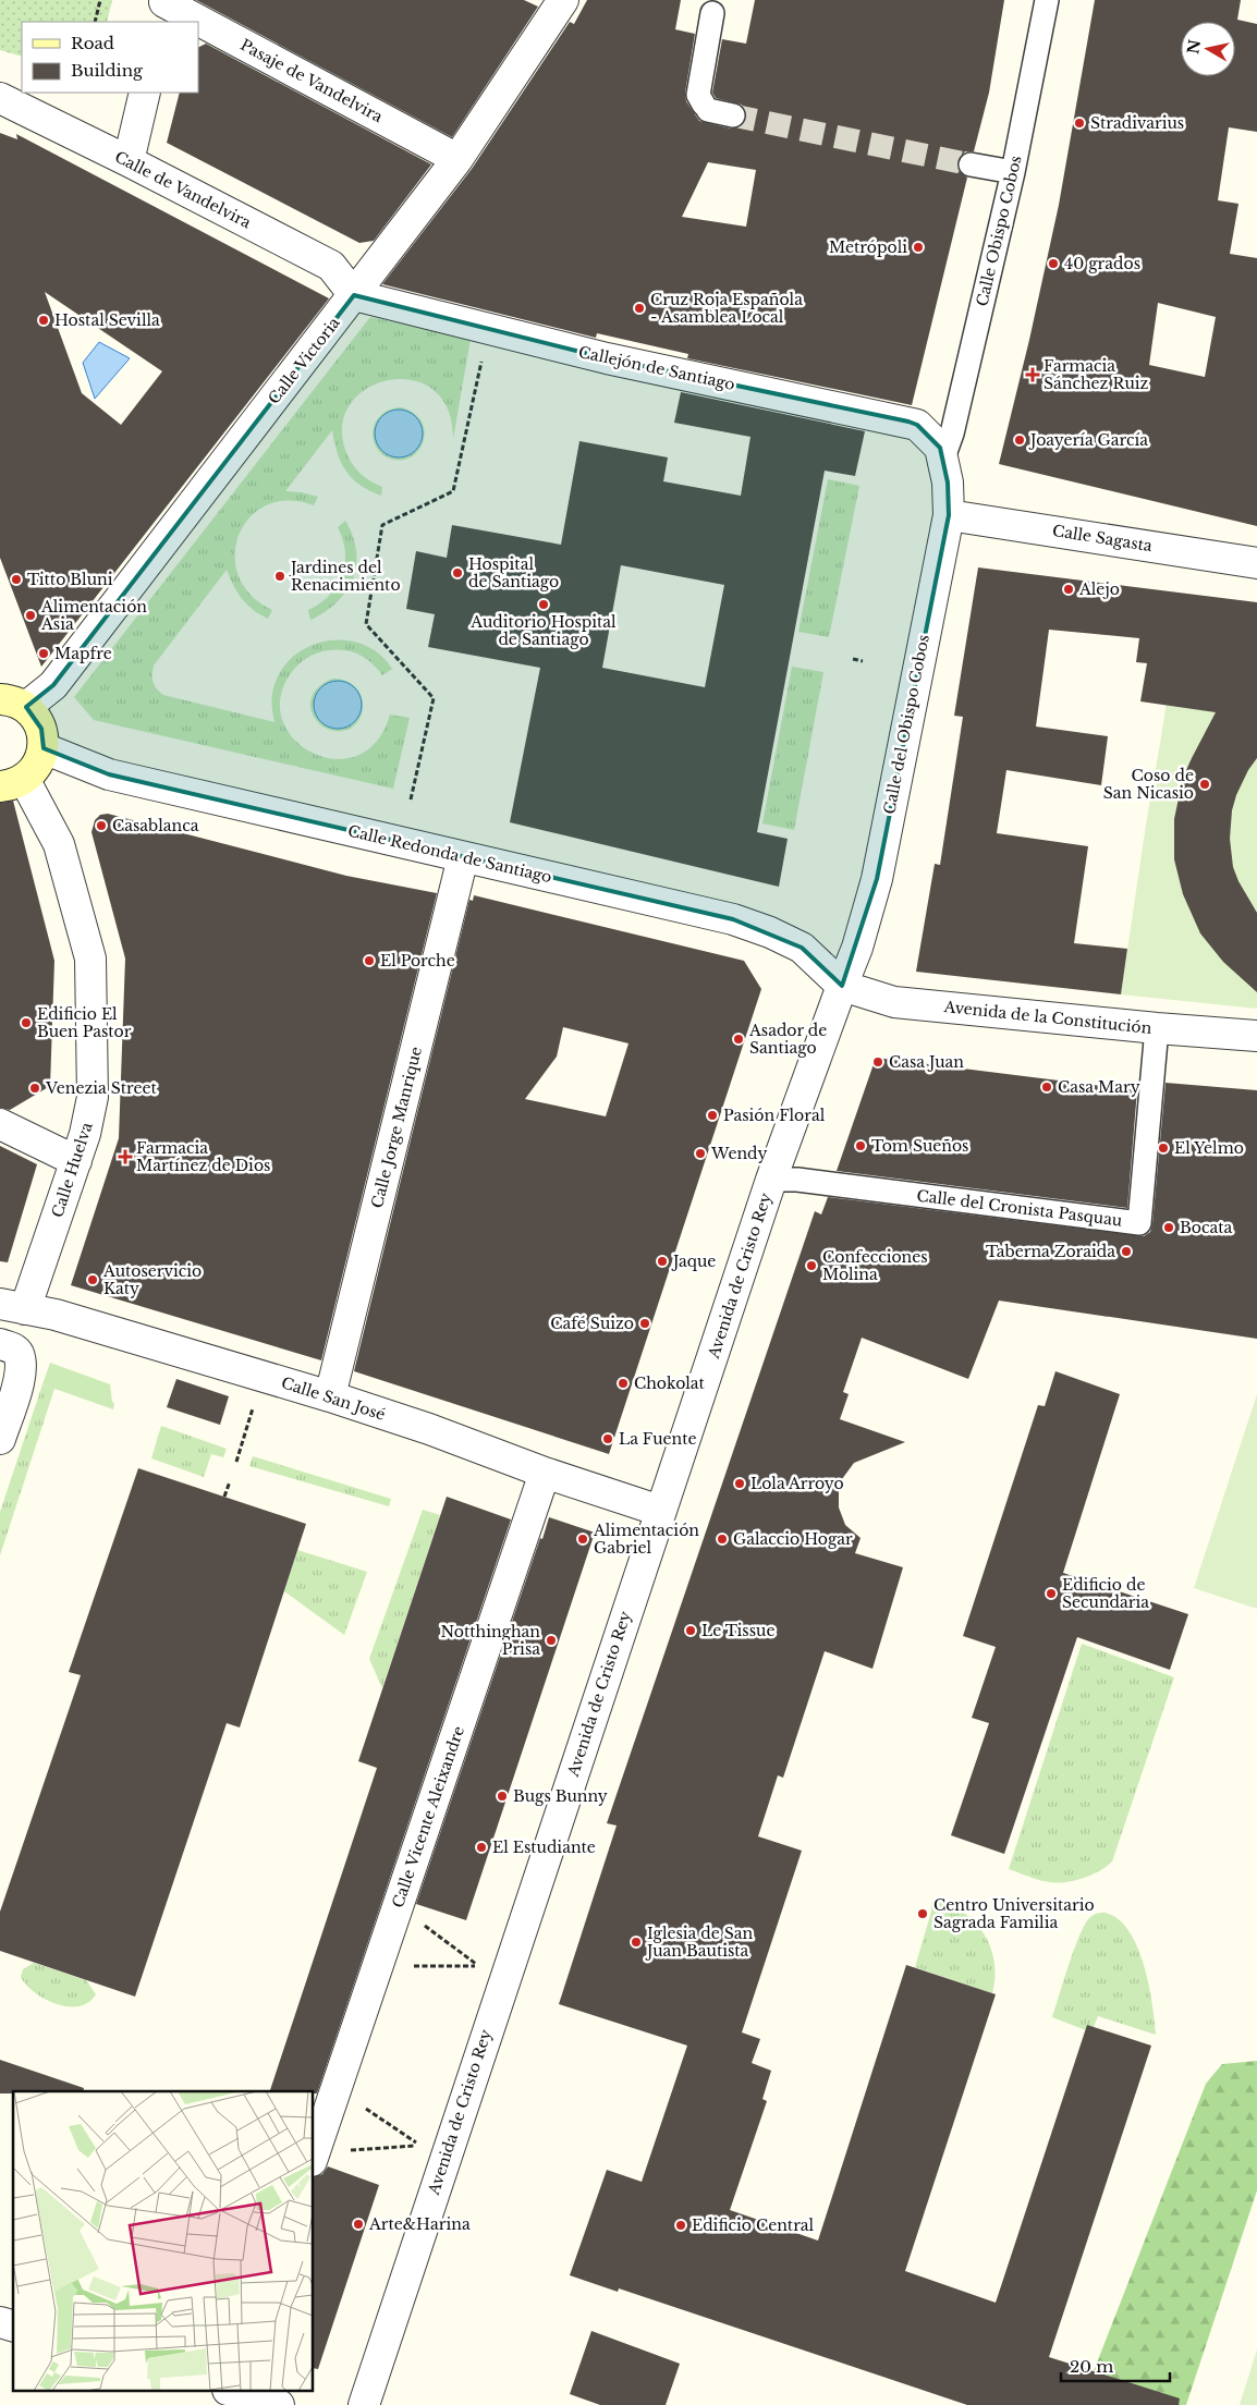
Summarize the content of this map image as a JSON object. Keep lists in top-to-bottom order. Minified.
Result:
{"streets":{"street":["Pasaje de Vandelvira","Calle de Vandelvira","Calle Obispo Cobos","Calle Victoria","Callejón de Santiago","Calle Sagasta","Calle del Obispo Cobos","Calle Redonda de Santiago","Avenida de la Constitución","Calle Jorge Manrique","Calle Huelva","Calle del Cronista Pasquau","Avenida de Cristo Rey","Calle San José","Calle Vicente Aleixandre"]},"crossings":[["Pasaje de Vandelvira","Calle Victoria"],["Calle de Vandelvira","Calle Victoria"],["Calle de Vandelvira","Callejón de Santiago"],["Calle Obispo Cobos","Callejón de Santiago"],["Calle Obispo Cobos","Calle del Obispo Cobos"],["Calle Victoria","Callejón de Santiago"],["Callejón de Santiago","Calle del Obispo Cobos"],["Calle Sagasta","Calle del Obispo Cobos"],["Calle del Obispo Cobos","Calle Redonda de Santiago"],["Calle del Obispo Cobos","Avenida de la Constitución"],["Calle del Obispo Cobos","Avenida de Cristo Rey"],["Calle Redonda de Santiago","Avenida de la Constitución"],["Calle Redonda de Santiago","Calle Jorge Manrique"],["Calle Redonda de Santiago","Avenida de Cristo Rey"],["Avenida de la Constitución","Calle del Cronista Pasquau"],["Avenida de la Constitución","Avenida de Cristo Rey"],["Calle Jorge Manrique","Calle San José"],["Calle Huelva","Calle San José"],["Calle del Cronista Pasquau","Avenida de Cristo Rey"],["Avenida de Cristo Rey","Calle San José"],["Calle San José","Calle Vicente Aleixandre"]],"places":{"other":["Stradivarius","Metrópoli","40 grados","Cruz Roja Española - Asamblea Local","Hostal Sevilla","Joayería García","Hospital de Santiago","Jardines del Renacimiento","Titto Bluni","Alejo","Auditorio Hospital de Santiago","Alimentación Asia","Mapfre","Coso de San Nicasio","Casablanca","El Porche","Edificio El Buen Pastor","Asador de Santiago","Casa Juan","Casa Mary","Venezia Street","Pasión Floral","Tom Sueños","El Yelmo","Wendy","Bocata","Taberna Zoraida","Jaque","Confecciones Molina","Autoservicio Katy","Café Suizo","Chokolat","La Fuente","Lola Arroyo","Alimentación Gabriel","Galaccio Hogar","Edificio de Secundaria","Le Tissue","Notthinghan Prisa","Bugs Bunny","El Estudiante","Centro Universitario Sagrada Familia","Iglesia de San Juan Bautista","Arte&Harina","Edificio Central"],"health":["Farmacia Sánchez Ruiz","Farmacia Martínez de Dios"]},"legend":["Road","Building"],"scale_bar":"20 m","north":"left"}
